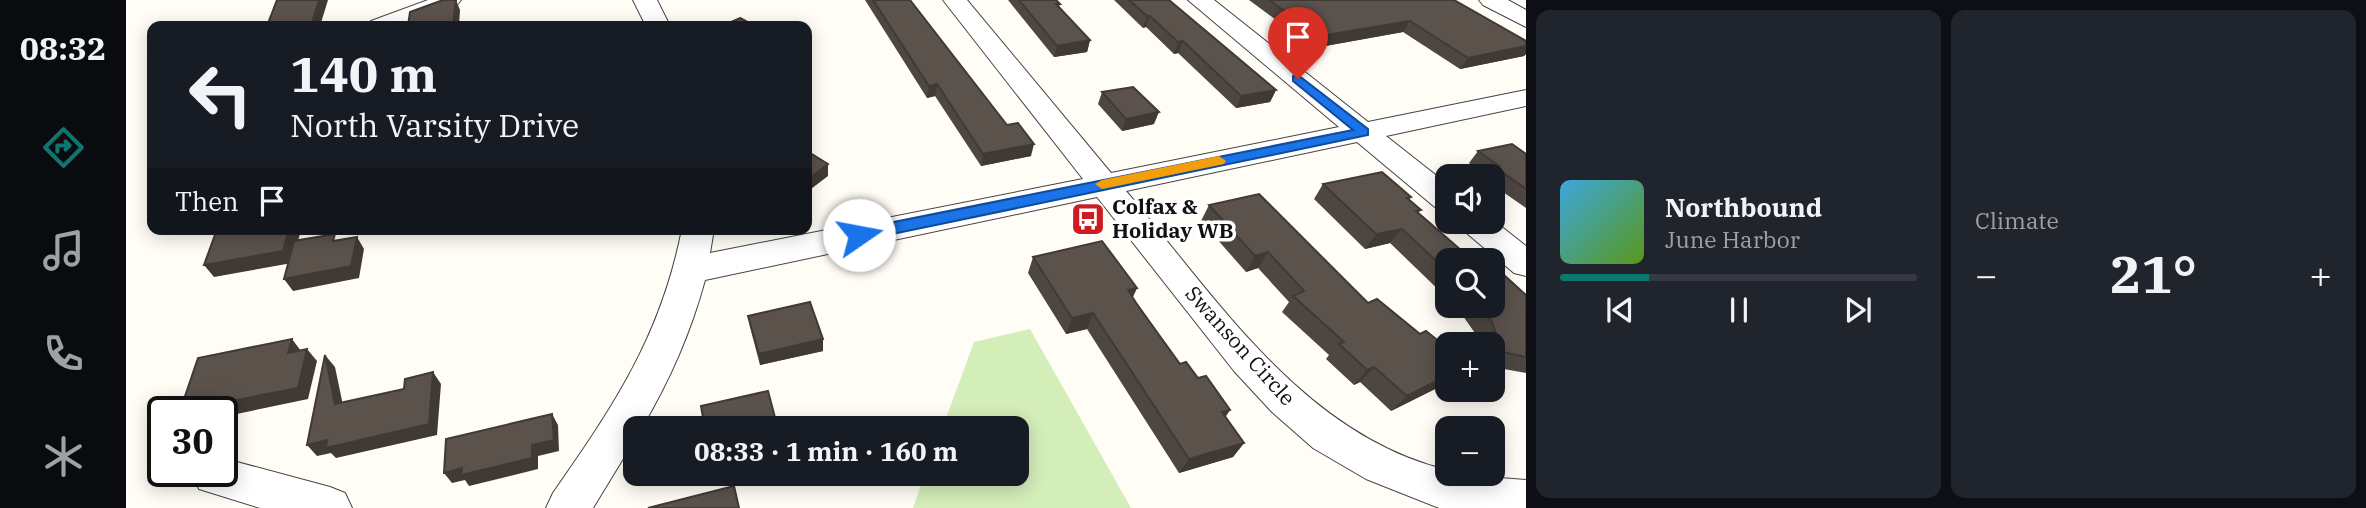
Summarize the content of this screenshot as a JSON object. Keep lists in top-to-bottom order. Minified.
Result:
{"streets":{"street":["Swanson Circle"]},"places":{"bus stop":["Colfax & Holiday WB"]},"page":{"tabs":"08:32","tile":"Climate","turn":["140 m","North Varsity Drive"],"map_buttons":["+","−"],"then":"Then","song":["Northbound","June Harbor"],"heat":["−","21°","+"],"limit":"30","trip":"08:33 · 1 min · 160 m"}}
